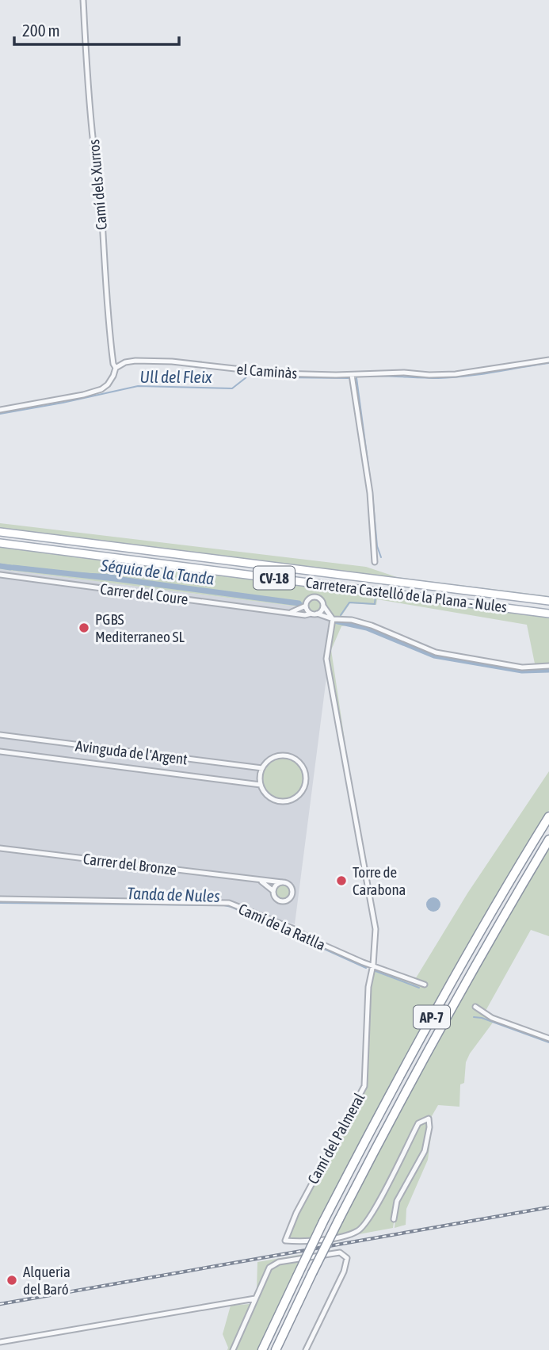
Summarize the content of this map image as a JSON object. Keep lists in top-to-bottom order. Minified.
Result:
{"streets":{"highway":["AP-7"],"main road":["CV-18","Carretera Castelló de la Plana - Nules"],"street":["Camí dels Xurros","el Caminàs","Carrer del Coure","Avinguda de l'Argent","Carrer del Bronze","Camí de la Ratlla","Camí del Palmeral"]},"crossings":[["Camí dels Xurros","el Caminàs"],["Camí de la Ratlla","Camí del Palmeral"]],"water":["Ull del Fleix","Séquia de la Tanda","Tanda de Nules"],"places":["PGBS Mediterraneo SL","Torre de Carabona","Alqueria del Baró"],"scale_bar":"200 m"}
